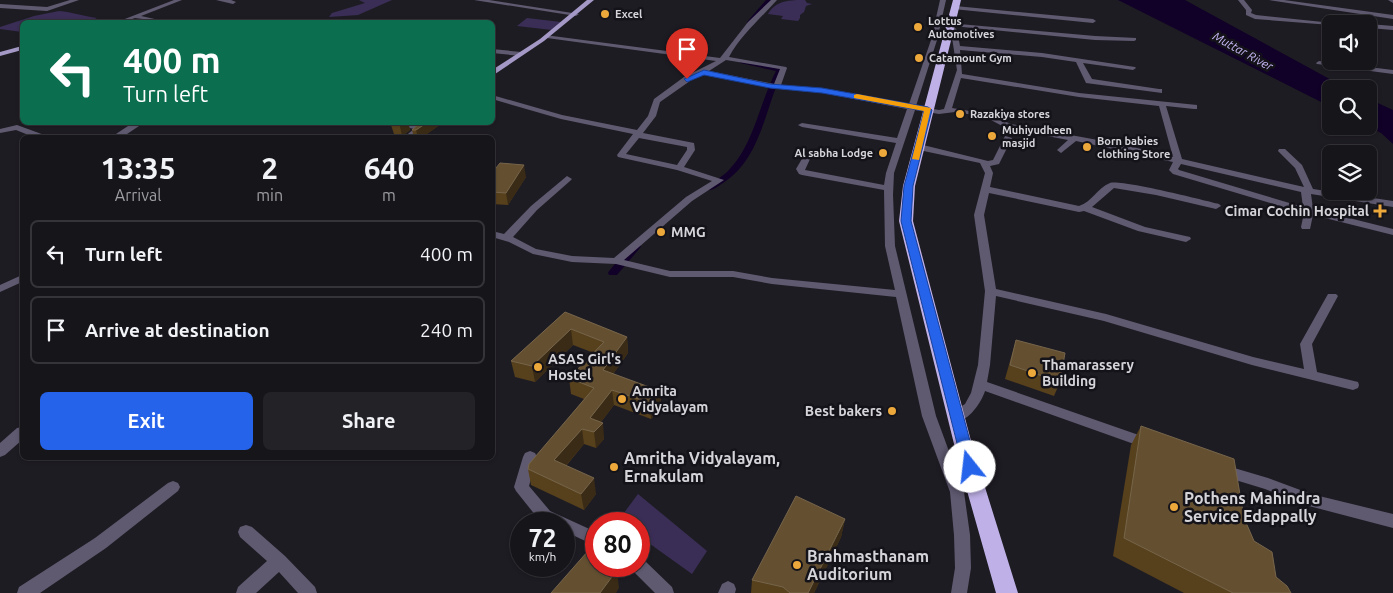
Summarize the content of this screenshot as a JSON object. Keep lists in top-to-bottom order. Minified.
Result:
{"water":["Muttar River"],"places":{"other":["Excel","Lottus Automotives","Catamount Gym","Razakiya stores","Muhiyudheen masjid","Born babies clothing Store","Al sabha Lodge","MMG","ASAS Girl's Hostel","Thamarassery Building","Amrita Vidyalayam","Best bakers","Amritha Vidyalayam, Ernakulam","Pothens Mahindra Service Edappally","Brahmasthanam Auditorium"],"health":["Cimar Cochin Hospital"]},"page":{"turn":["400 m","Turn left"],"eta":["13:35","Arrival","2","min","640","m"],"list":[{"name":"Turn left","value":"400 m"},{"name":"Arrive at destination","value":"240 m"}],"buttons":["Exit","Share"],"speed":"72 km/h","limit":"80"}}
